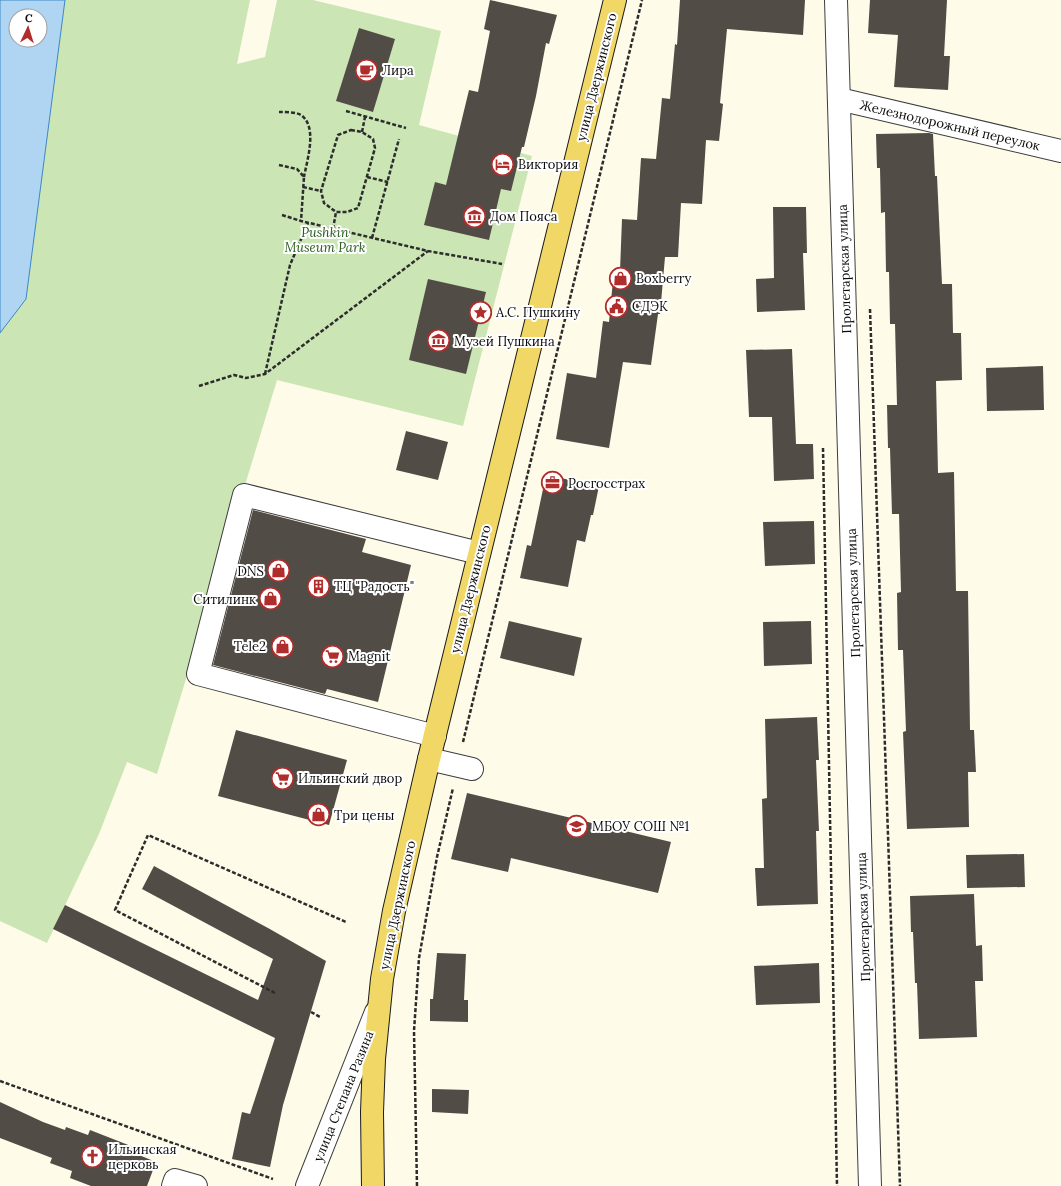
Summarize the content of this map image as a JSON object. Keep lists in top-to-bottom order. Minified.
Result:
{"streets":{"main road":["улица Дзержинского"],"street":["Железнодорожный переулок","Пролетарская улица","улица Степана Разина"]},"crossings":[["улица Дзержинского","улица Степана Разина"],["Железнодорожный переулок","Пролетарская улица"]],"parks":["Pushkin Museum Park"],"places":{"cafe":["Лира"],"hotel":["Виктория"],"museum":["Дом Пояса","Музей Пушкина"],"shop":["Boxberry","DNS","Ситилинк","Tele2","Три цены"],"public building":["СДЭК"],"place":["А.С. Пушкину"],"office":["Росгосстрах"],"building":["ТЦ \"Радость\""],"supermarket":["Magnit","Ильинский двор"],"school or university":["МБОУ СОШ №1"],"church":["Ильинская церковь"]},"north":"top"}
